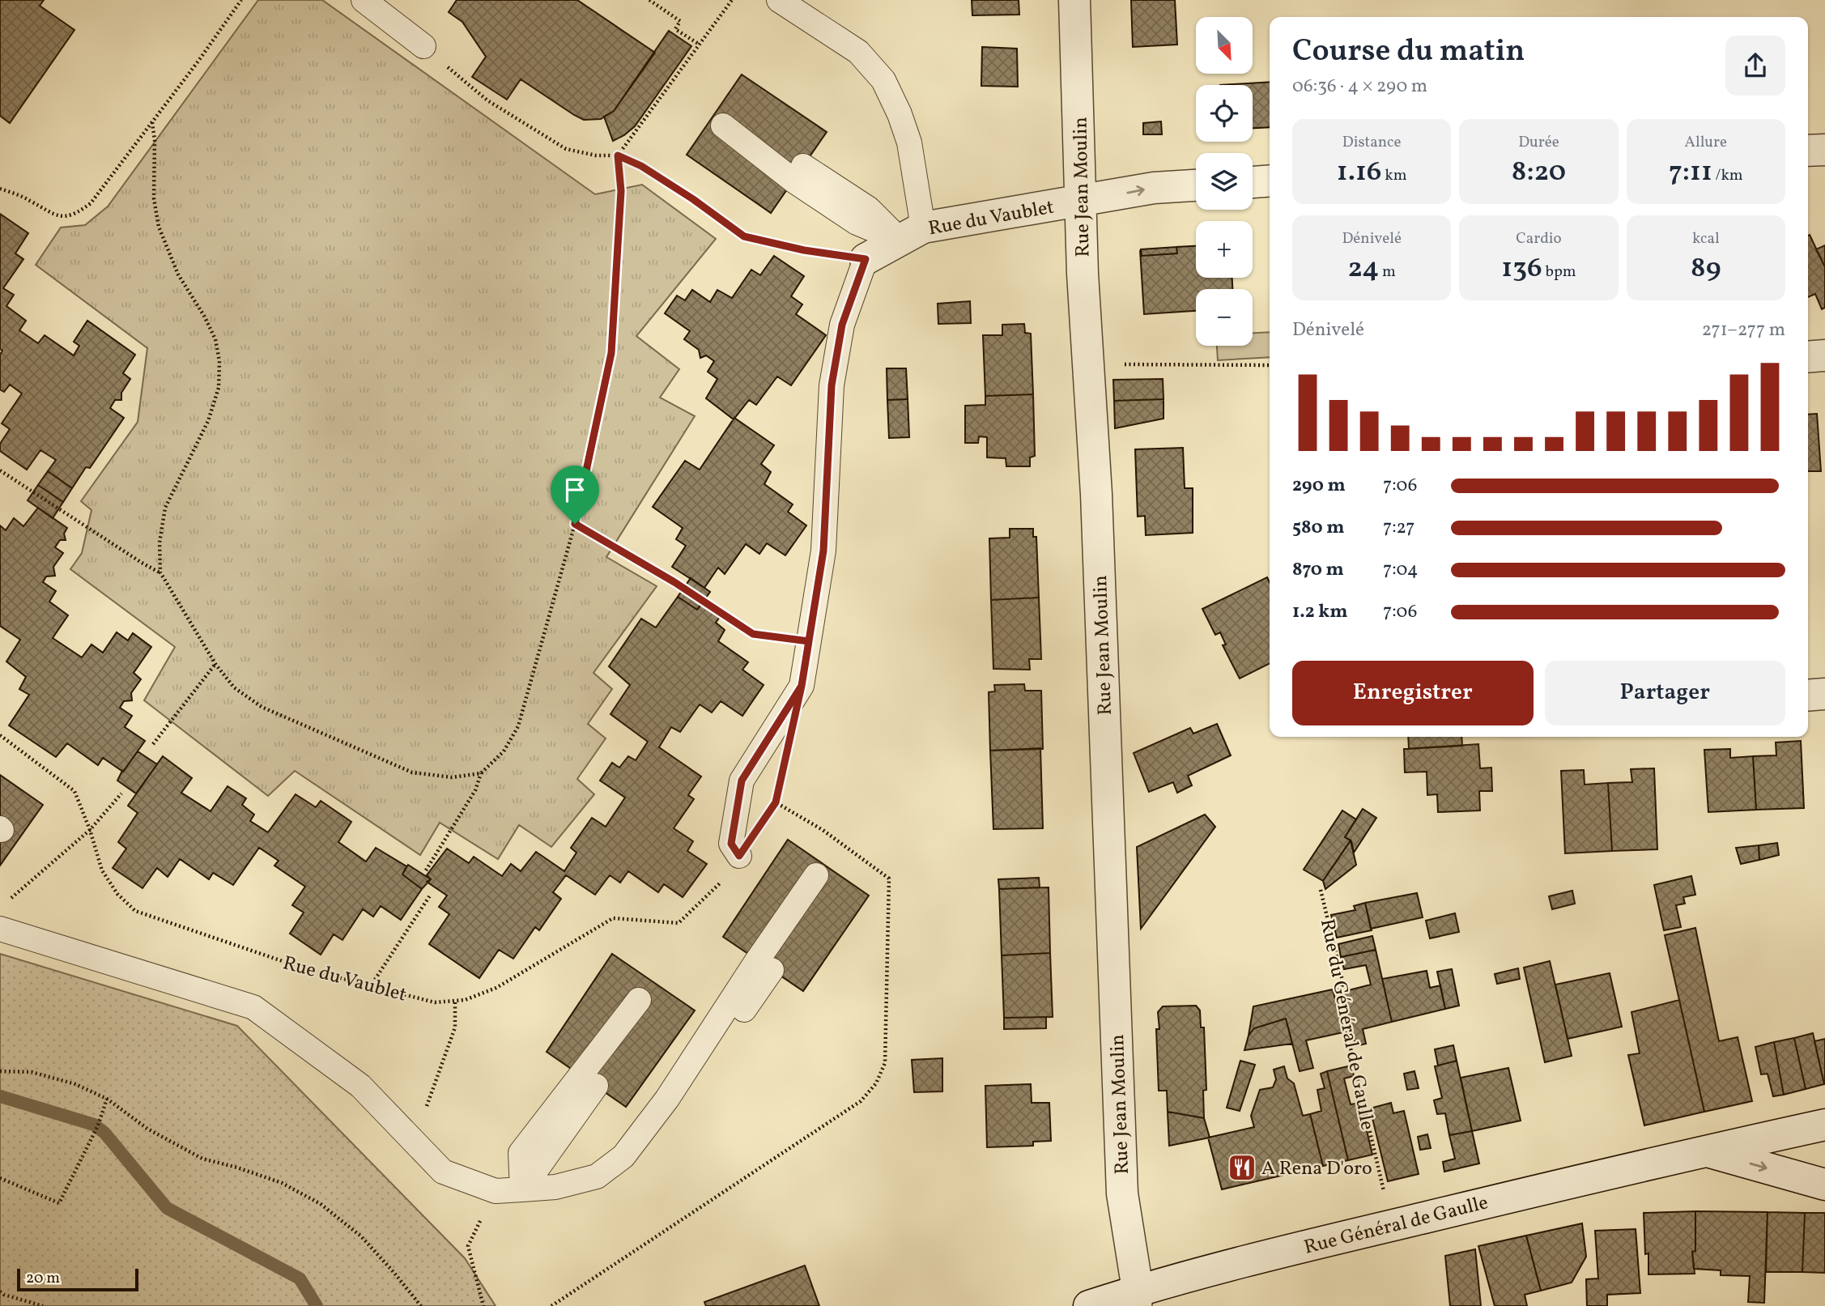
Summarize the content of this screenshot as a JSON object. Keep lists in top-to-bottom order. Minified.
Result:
{"streets":{"street":["Rue Jean Moulin","Rue du Vaublet","Rue Général de Gaulle"],"path":["Rue du Général de Gaulle"]},"crossings":[["Rue Jean Moulin","Rue du Vaublet"],["Rue Jean Moulin","Rue Général de Gaulle"],["Rue du Général de Gaulle","Rue Général de Gaulle"]],"places":{"restaurant":["A Rena D'oro"]},"scale_bar":"20 m","north":"bottom right","page":{"map_buttons":["+","−"],"heading":["Course du matin","06:36 · 4 × 290 m"],"stats":[["Distance","1.16 km"],["Durée","8:20"],["Allure","7:11 /km"],["Dénivelé","24 m"],["Cardio","136 bpm"],["kcal","89"]],"chart":["Dénivelé","271–277 m"],"list":[{"name":"290 m","note":"7:06"},{"name":"580 m","note":"7:27"},{"name":"870 m","note":"7:04"},{"name":"1.2 km","note":"7:06"}],"buttons":["Enregistrer","Partager"],"scale":"20 m"}}
